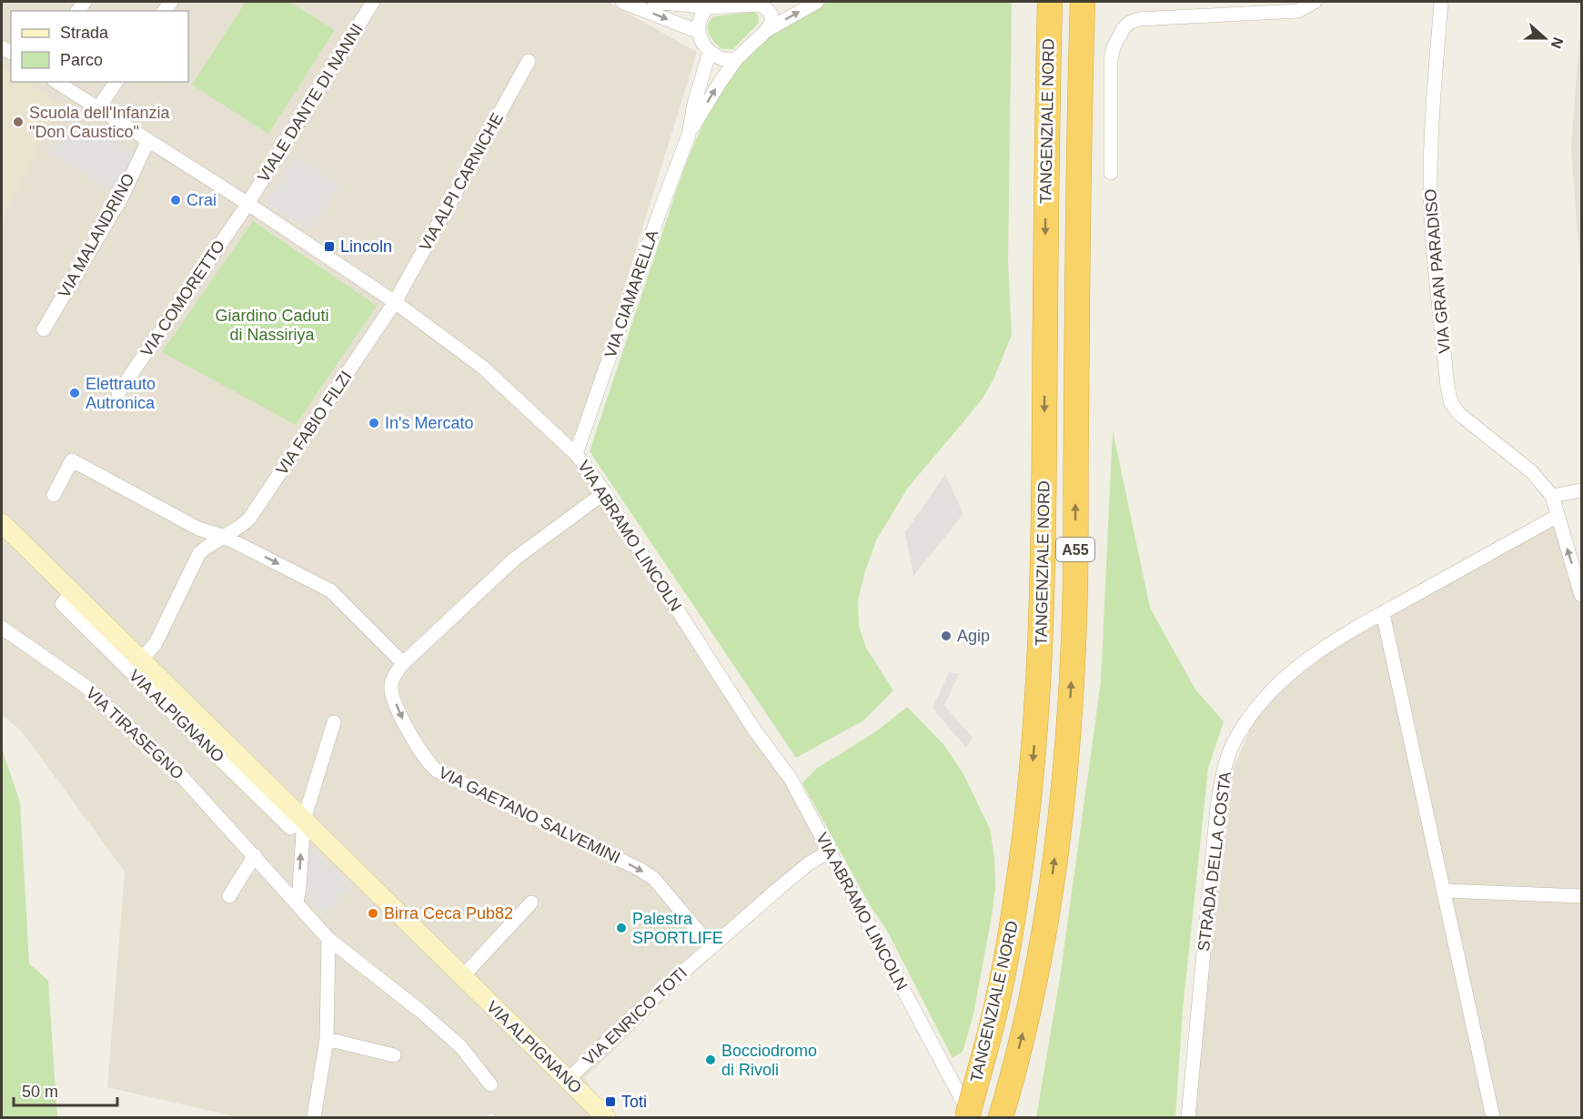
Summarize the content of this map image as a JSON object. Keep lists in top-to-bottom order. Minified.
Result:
{"streets":{"highway":["TANGENZIALE NORD","A55"],"street":["VIALE DANTE DI NANNI","VIA ALPI CARNICHE","VIA MALANDRINO","VIA GRAN PARADISO","VIA CIAMARELLA","VIA COMORETTO","VIA FABIO FILZI","VIA ABRAMO LINCOLN","VIA ALPIGNANO","VIA TIRASEGNO","VIA GAETANO SALVEMINI","STRADA DELLA COSTA","VIA ENRICO TOTI"]},"crossings":[["VIALE DANTE DI NANNI","VIA COMORETTO"],["VIALE DANTE DI NANNI","VIA ABRAMO LINCOLN"],["VIA ALPI CARNICHE","VIA FABIO FILZI"],["VIA ALPI CARNICHE","VIA ABRAMO LINCOLN"],["VIA MALANDRINO","VIA ABRAMO LINCOLN"],["VIA CIAMARELLA","VIA ABRAMO LINCOLN"],["VIA COMORETTO","VIA ABRAMO LINCOLN"],["VIA FABIO FILZI","VIA ABRAMO LINCOLN"],["VIA FABIO FILZI","VIA ALPIGNANO"],["VIA ABRAMO LINCOLN","VIA GAETANO SALVEMINI"],["VIA ABRAMO LINCOLN","VIA ENRICO TOTI"],["VIA ALPIGNANO","VIA ENRICO TOTI"],["VIA GAETANO SALVEMINI","VIA ENRICO TOTI"]],"one_way":["VIA GAETANO SALVEMINI"],"parks":["Giardino Caduti di Nassiriya"],"places":{"other":["Scuola dell'Infanzia \"Don Caustico\"","Crai","Elettrauto Autronica","In's Mercato","Agip","Birra Ceca Pub82","Palestra SPORTLIFE","Bocciodromo di Rivoli"],"transit":["Lincoln","Toti"]},"legend":["Strada","Parco"],"scale_bar":"50 m","north":"right"}
